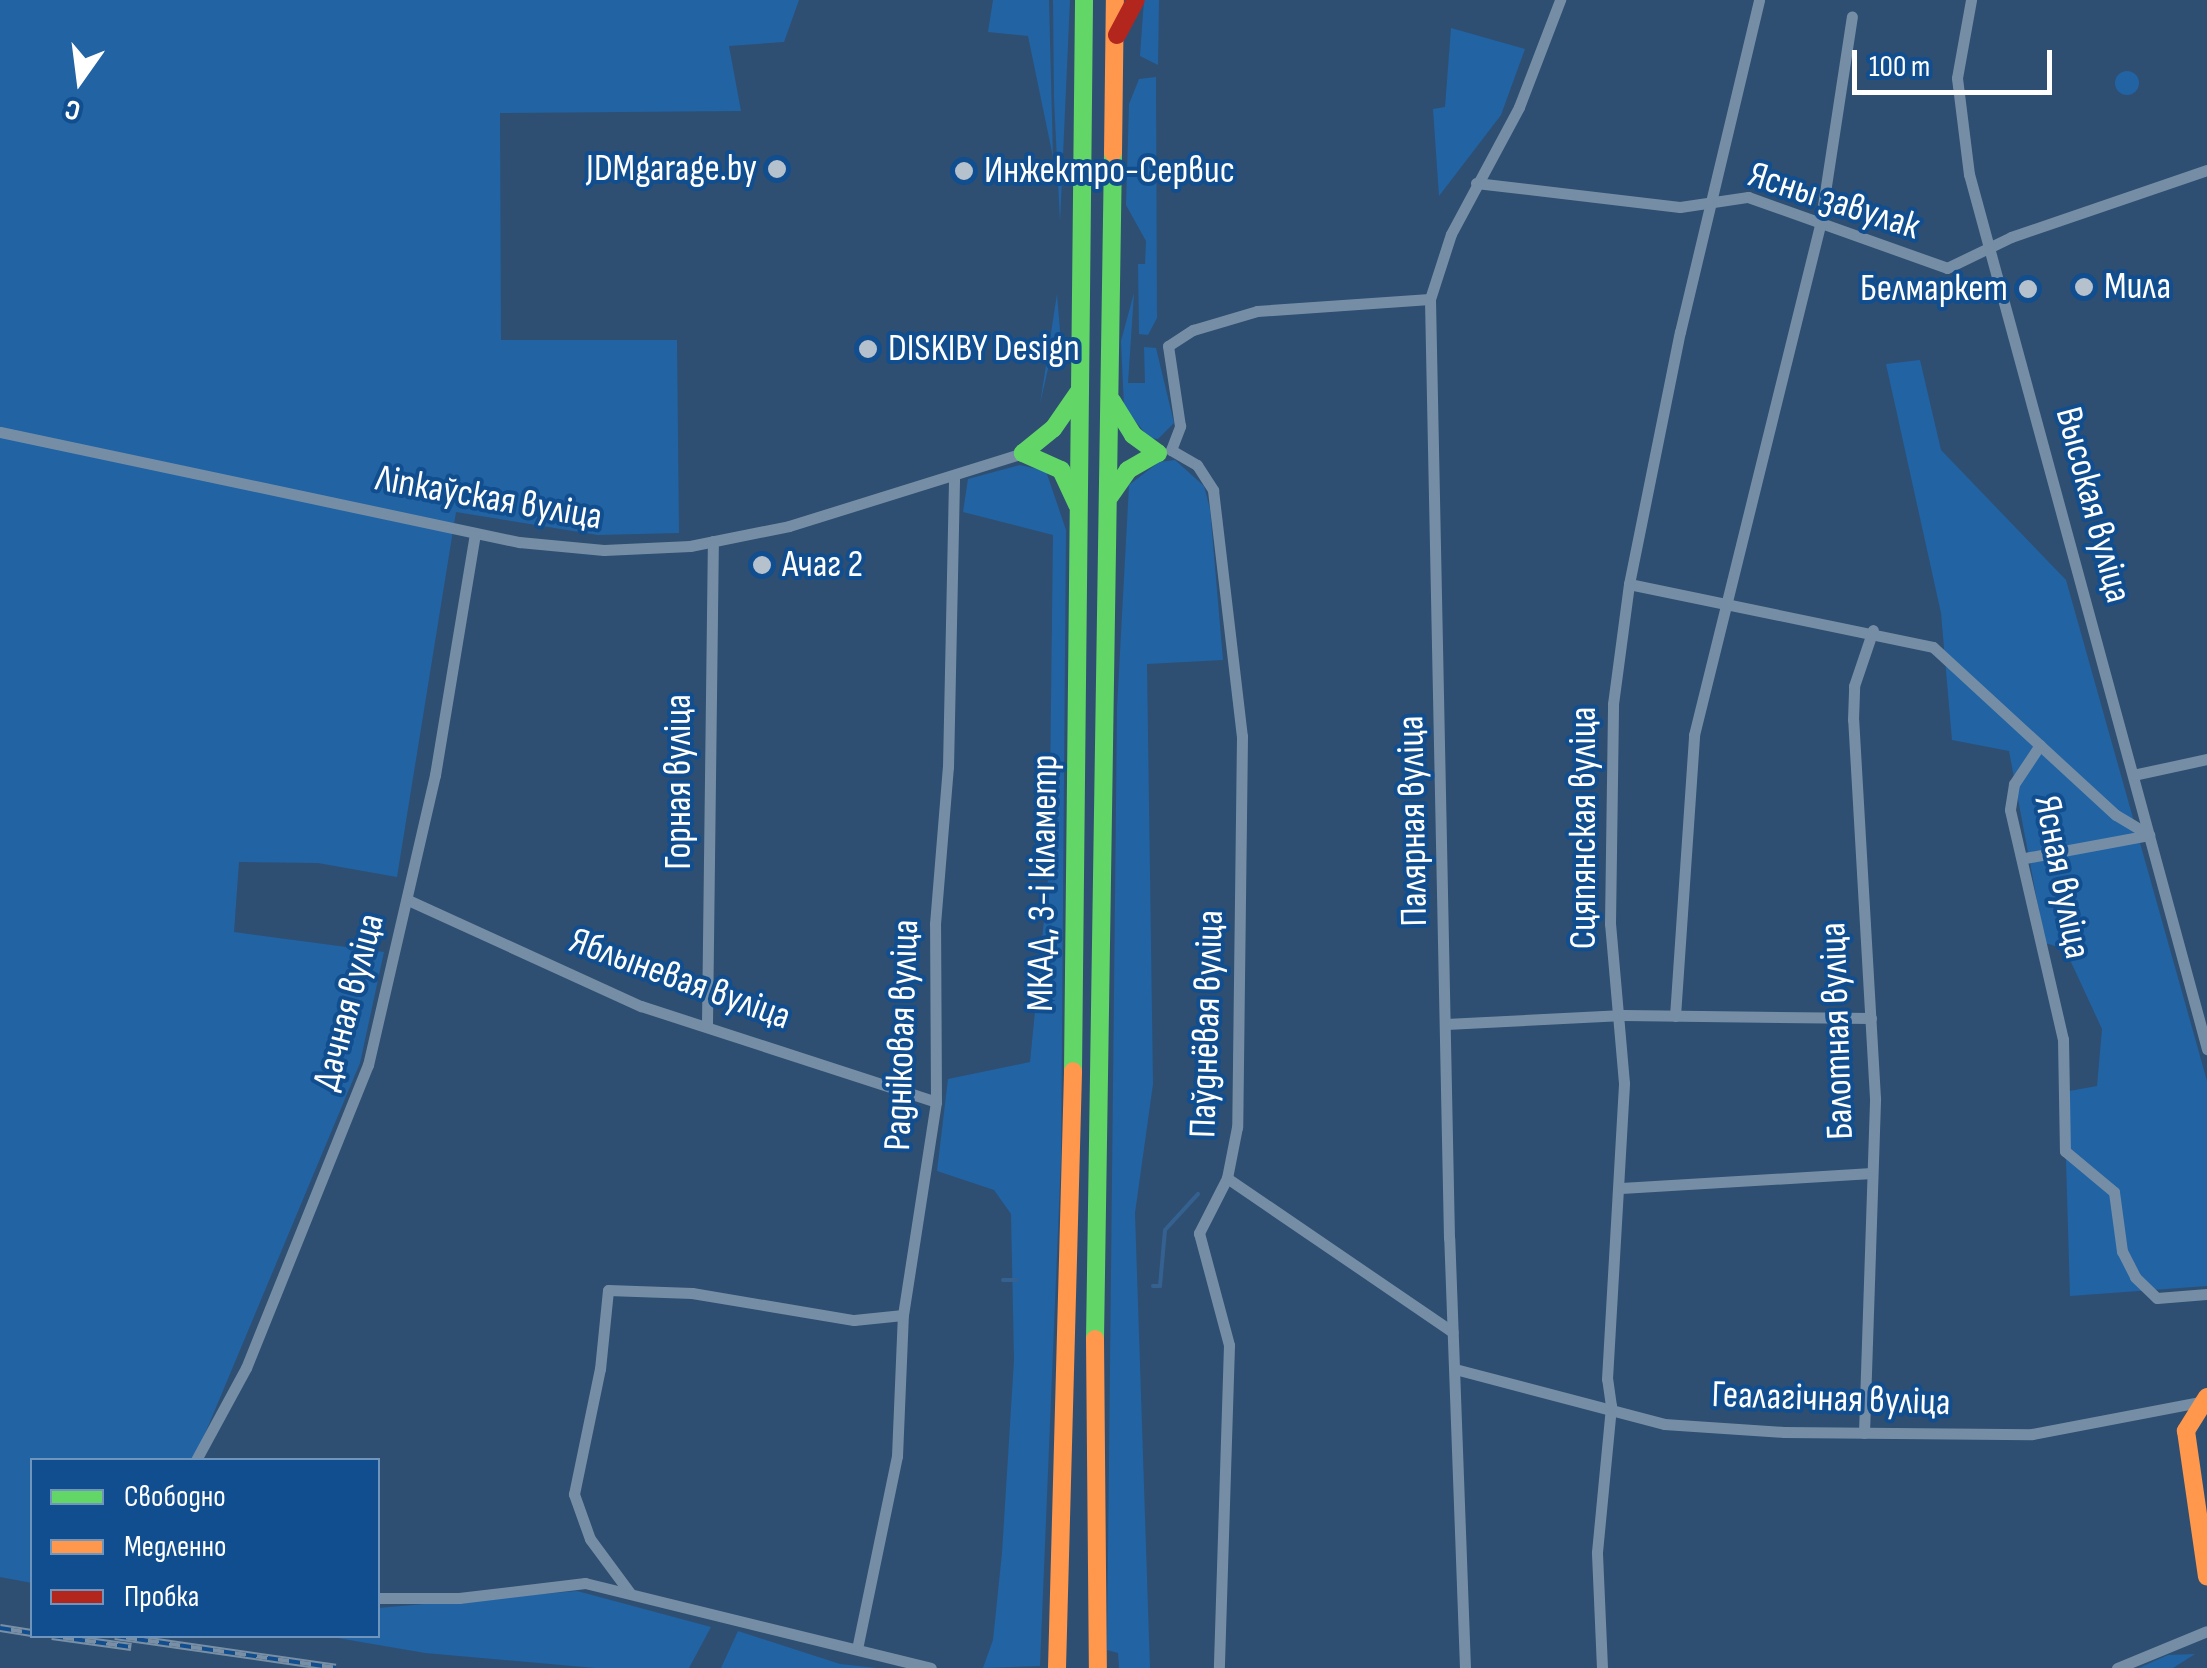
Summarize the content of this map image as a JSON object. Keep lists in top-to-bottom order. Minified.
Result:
{"streets":{"main road":["МКАД, 3-і кіламетр"],"street":["Ясны завулак","Ліпкаўская вуліца","Высокая вуліца","Горная вуліца","Палярная вуліца","Сцяпянская вуліца","Ясная вуліца","Яблыневая вуліца","Дачная вуліца","Паўднёвая вуліца","Балотная вуліца","Радніковая вуліца","Геалагічная вуліца"]},"crossings":[["Ясны завулак","Высокая вуліца"],["Ясны завулак","Палярная вуліца"],["Ясны завулак","Сцяпянская вуліца"],["Ліпкаўская вуліца","Горная вуліца"],["Ліпкаўская вуліца","Дачная вуліца"],["Ліпкаўская вуліца","Радніковая вуліца"],["Горная вуліца","Яблыневая вуліца"],["Палярная вуліца","Геалагічная вуліца"],["Сцяпянская вуліца","Ясная вуліца"],["Сцяпянская вуліца","Геалагічная вуліца"],["Ясная вуліца","Балотная вуліца"],["Яблыневая вуліца","Дачная вуліца"],["Яблыневая вуліца","Радніковая вуліца"],["Балотная вуліца","Геалагічная вуліца"]],"places":["JDMgarage.by","Инжектро-Сервис","Мила","Белмаркет","DISKIBY Design","Ачаг 2"],"legend":["Свободно","Медленно","Пробка"],"scale_bar":"100 m","north":"bottom"}
